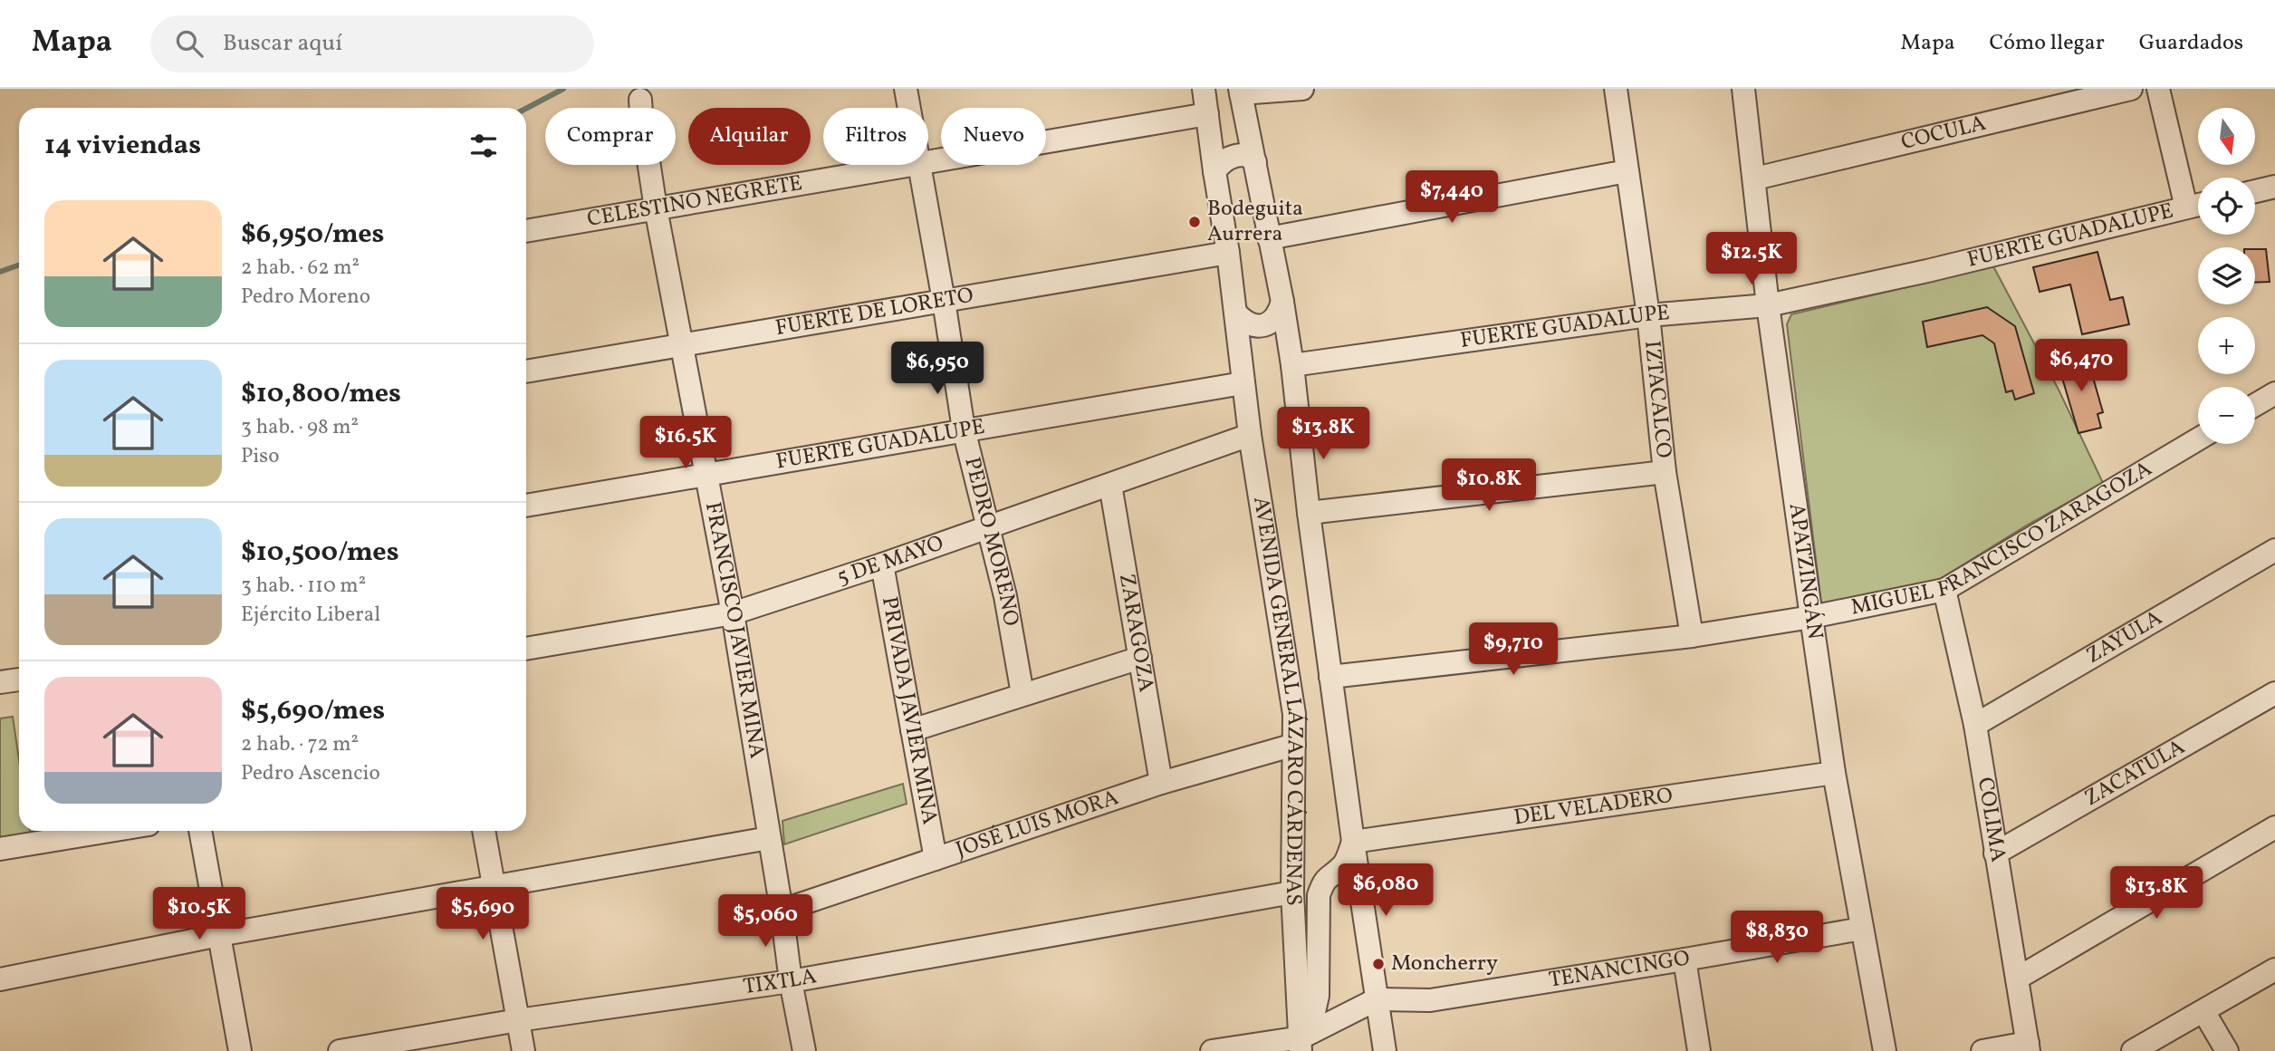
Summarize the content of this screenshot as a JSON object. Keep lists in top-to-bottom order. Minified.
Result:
{"streets":{"street":["COCULA","CELESTINO NEGRETE","FUERTE GUADALUPE","FUERTE DE LORETO","IZTACALCO","MIGUEL FRANCISCO ZARAGOZA","PEDRO MORENO","5 DE MAYO","APATZINGÁN","FRANCISCO JAVIER MINA","ZARAGOZA","ZAYULA","AVENIDA GENERAL LÁZARO CÁRDENAS","PRIVADA JAVIER MINA","ZACATULA","DEL VELADERO","COLIMA","JOSÉ LUIS MORA","TENANCINGO","TIXTLA"]},"crossings":[["COCULA","APATZINGÁN"],["CELESTINO NEGRETE","FRANCISCO JAVIER MINA"],["CELESTINO NEGRETE","AVENIDA GENERAL LÁZARO CÁRDENAS"],["FUERTE GUADALUPE","IZTACALCO"],["FUERTE GUADALUPE","PEDRO MORENO"],["FUERTE GUADALUPE","APATZINGÁN"],["FUERTE GUADALUPE","FRANCISCO JAVIER MINA"],["FUERTE GUADALUPE","AVENIDA GENERAL LÁZARO CÁRDENAS"],["FUERTE DE LORETO","PEDRO MORENO"],["FUERTE DE LORETO","FRANCISCO JAVIER MINA"],["FUERTE DE LORETO","AVENIDA GENERAL LÁZARO CÁRDENAS"],["IZTACALCO","MIGUEL FRANCISCO ZARAGOZA"],["MIGUEL FRANCISCO ZARAGOZA","APATZINGÁN"],["MIGUEL FRANCISCO ZARAGOZA","COLIMA"],["PEDRO MORENO","5 DE MAYO"],["5 DE MAYO","FRANCISCO JAVIER MINA"],["5 DE MAYO","ZARAGOZA"],["5 DE MAYO","AVENIDA GENERAL LÁZARO CÁRDENAS"],["5 DE MAYO","PRIVADA JAVIER MINA"],["APATZINGÁN","DEL VELADERO"],["APATZINGÁN","TENANCINGO"],["FRANCISCO JAVIER MINA","JOSÉ LUIS MORA"],["FRANCISCO JAVIER MINA","TIXTLA"],["ZARAGOZA","JOSÉ LUIS MORA"],["ZAYULA","COLIMA"],["AVENIDA GENERAL LÁZARO CÁRDENAS","JOSÉ LUIS MORA"],["AVENIDA GENERAL LÁZARO CÁRDENAS","TIXTLA"],["PRIVADA JAVIER MINA","JOSÉ LUIS MORA"],["ZACATULA","COLIMA"]],"places":["Bodeguita Aurrera","Moncherry"],"north":"bottom","page":{"header":"Mapa","search":"Buscar aquí","nav":["Mapa","Cómo llegar","Guardados"],"map_buttons":["+","−"],"chip":["Comprar","Alquilar","Filtros","Nuevo"],"heading":"14 viviendas","price":["$7,440","$12.5K","$6,470","$6,950","$13.8K","$16.5K","$10.8K","$9,710","$6,080","$13.8K","$10.5K","$5,690","$5,060","$8,830"],"list":[{"name":"$6,950/mes","note":"2 hab. · 62 m² · Pedro Moreno"},{"name":"$10,800/mes","note":"3 hab. · 98 m² · Piso"},{"name":"$10,500/mes","note":"3 hab. · 110 m² · Ejército Liberal"},{"name":"$5,690/mes","note":"2 hab. · 72 m² · Pedro Ascencio"}]}}
